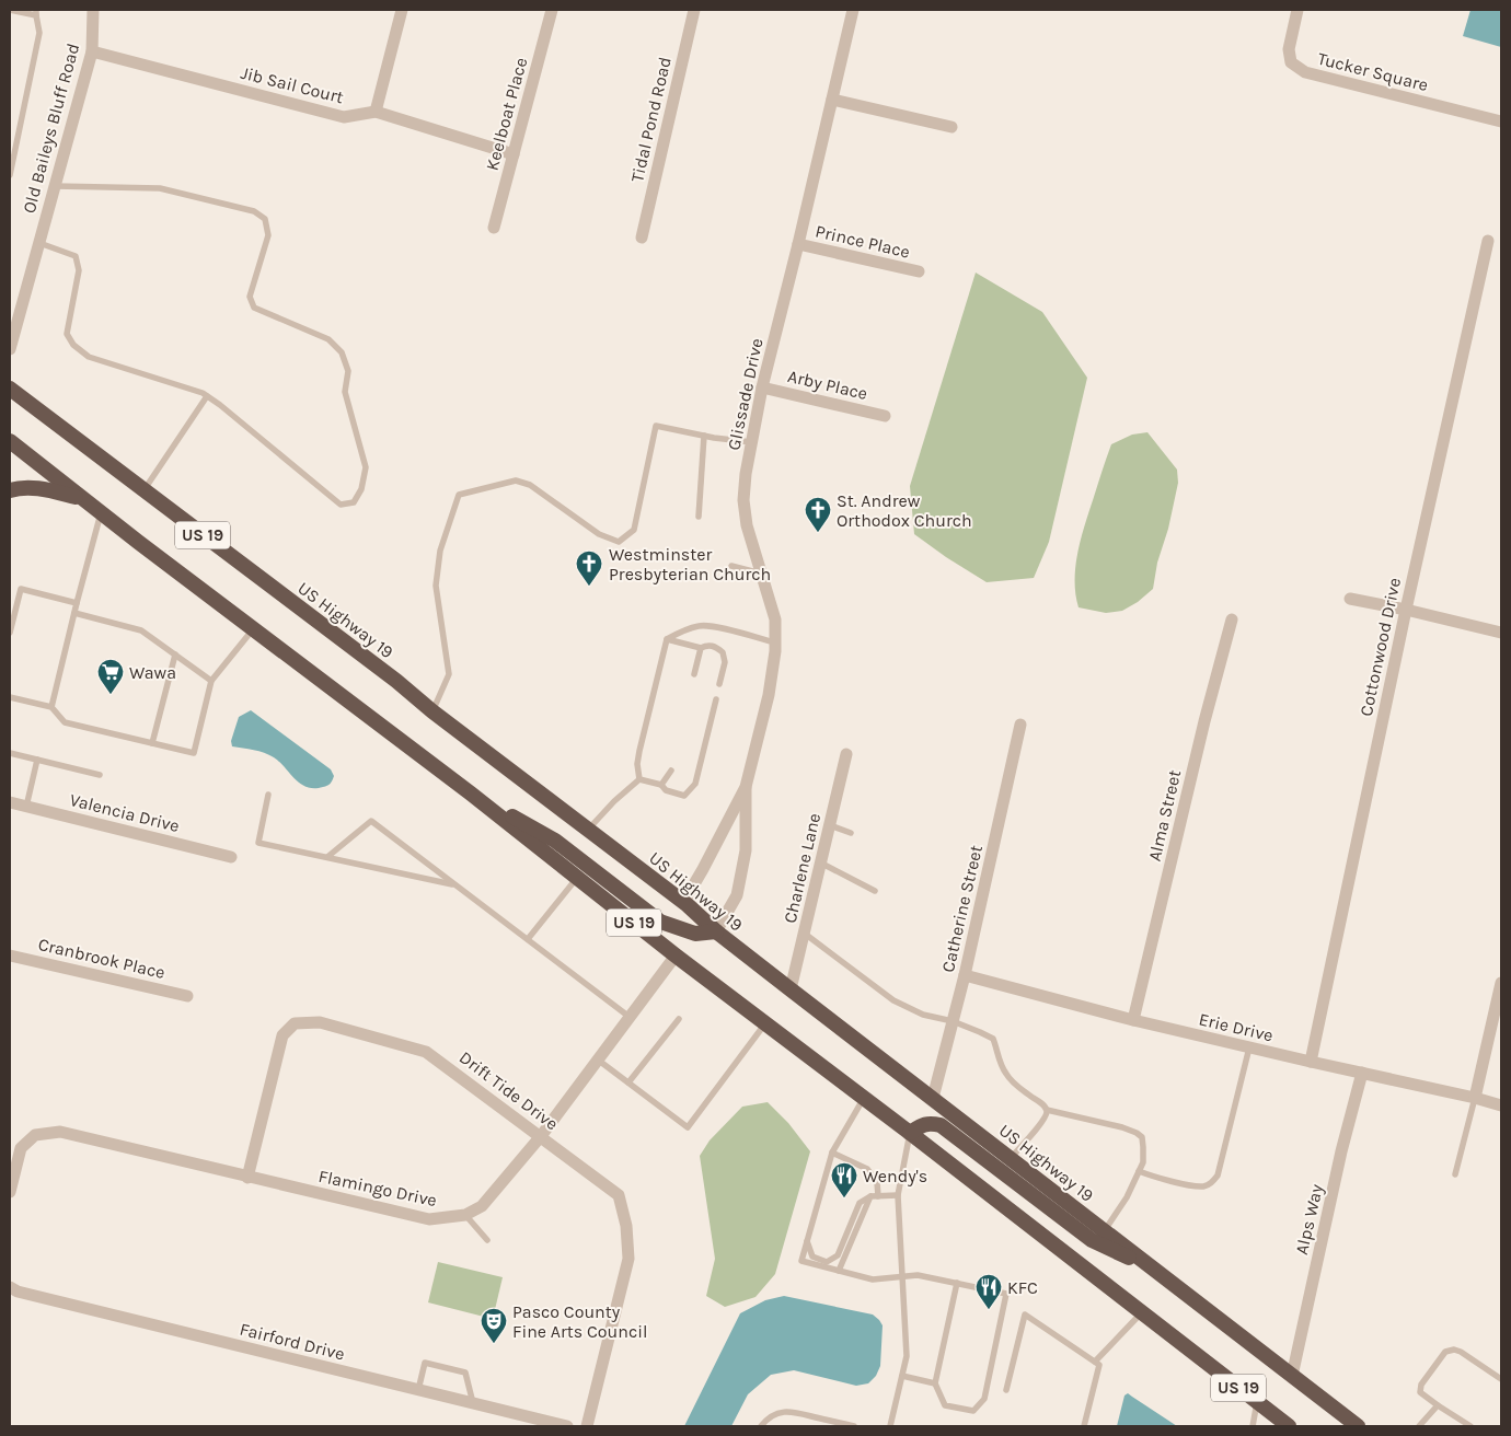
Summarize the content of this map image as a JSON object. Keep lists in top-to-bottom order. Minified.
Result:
{"streets":{"highway":["US 19","US Highway 19"],"street":["Tucker Square","Jib Sail Court","Keelboat Place","Tidal Pond Road","Old Baileys Bluff Road","Prince Place","Arby Place","Glissade Drive","Cottonwood Drive","Valencia Drive","Alma Street","Charlene Lane","Catherine Street","Cranbrook Place","Erie Drive","Drift Tide Drive","Flamingo Drive","Alps Way","Fairford Drive"]},"crossings":[["Jib Sail Court","Keelboat Place"],["Jib Sail Court","Old Baileys Bluff Road"],["Prince Place","Glissade Drive"],["Arby Place","Glissade Drive"],["Glissade Drive","US Highway 19"],["US 19","Flamingo Drive"],["US Highway 19","Charlene Lane"],["US Highway 19","Catherine Street"],["US Highway 19","Alps Way"],["Cottonwood Drive","Erie Drive"],["Alma Street","Erie Drive"],["Catherine Street","Erie Drive"],["Erie Drive","Alps Way"],["Drift Tide Drive","Flamingo Drive"]],"places":{"church":["St. Andrew Orthodox Church","Westminster Presbyterian Church"],"supermarket":["Wawa"],"restaurant":["Wendy's","KFC"],"theatre":["Pasco County Fine Arts Council"]}}
